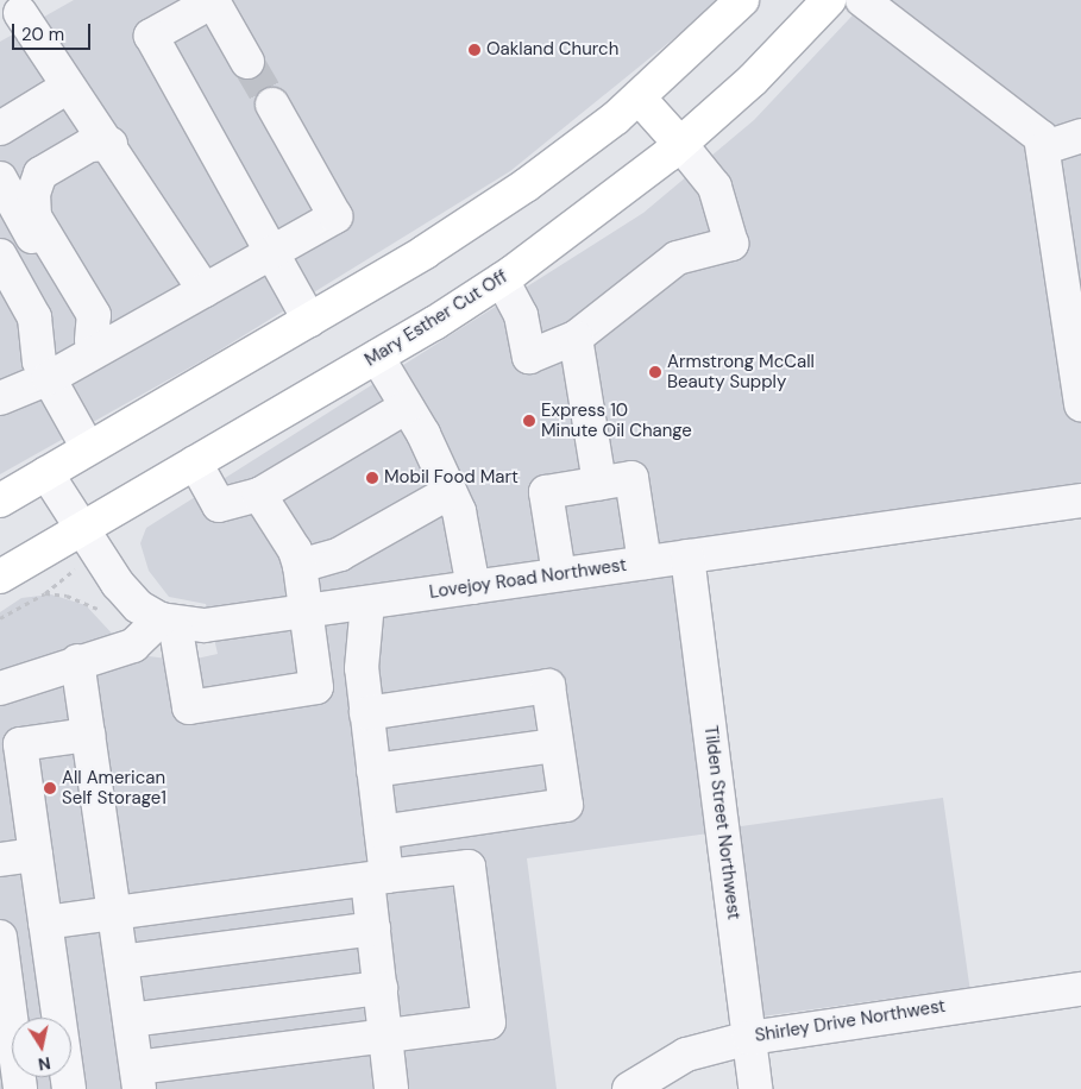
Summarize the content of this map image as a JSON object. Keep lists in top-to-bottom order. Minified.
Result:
{"streets":{"main road":["Mary Esther Cut Off"],"street":["Lovejoy Road Northwest","Tilden Street Northwest","Shirley Drive Northwest"]},"crossings":[["Mary Esther Cut Off","Lovejoy Road Northwest"],["Lovejoy Road Northwest","Tilden Street Northwest"],["Tilden Street Northwest","Shirley Drive Northwest"]],"places":["Oakland Church","Armstrong McCall Beauty Supply","Express 10 Minute Oil Change","Mobil Food Mart","All American Self Storage1"],"scale_bar":"20 m","north":"bottom"}
